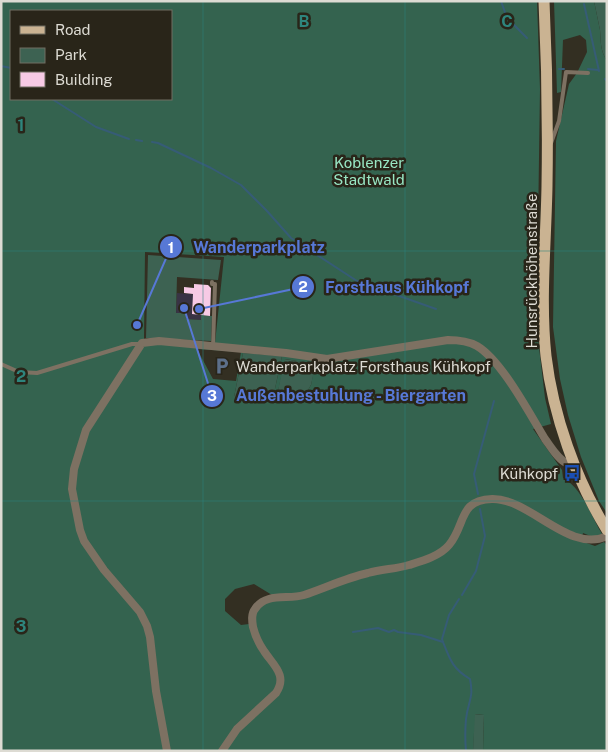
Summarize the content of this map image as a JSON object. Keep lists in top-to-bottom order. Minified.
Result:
{"streets":{"main road":["Hunsrückhöhenstraße"]},"parks":["Koblenzer Stadtwald"],"places":{"other":["Außenbestuhlung - Biergarten","Forsthaus Kühkopf","Wanderparkplatz"],"parking":["Wanderparkplatz Forsthaus Kühkopf"],"bus stop":["Kühkopf"]},"legend":["Road","Park","Building"],"grid":{"columns":["B","C"],"rows":["1","2","3"]}}
